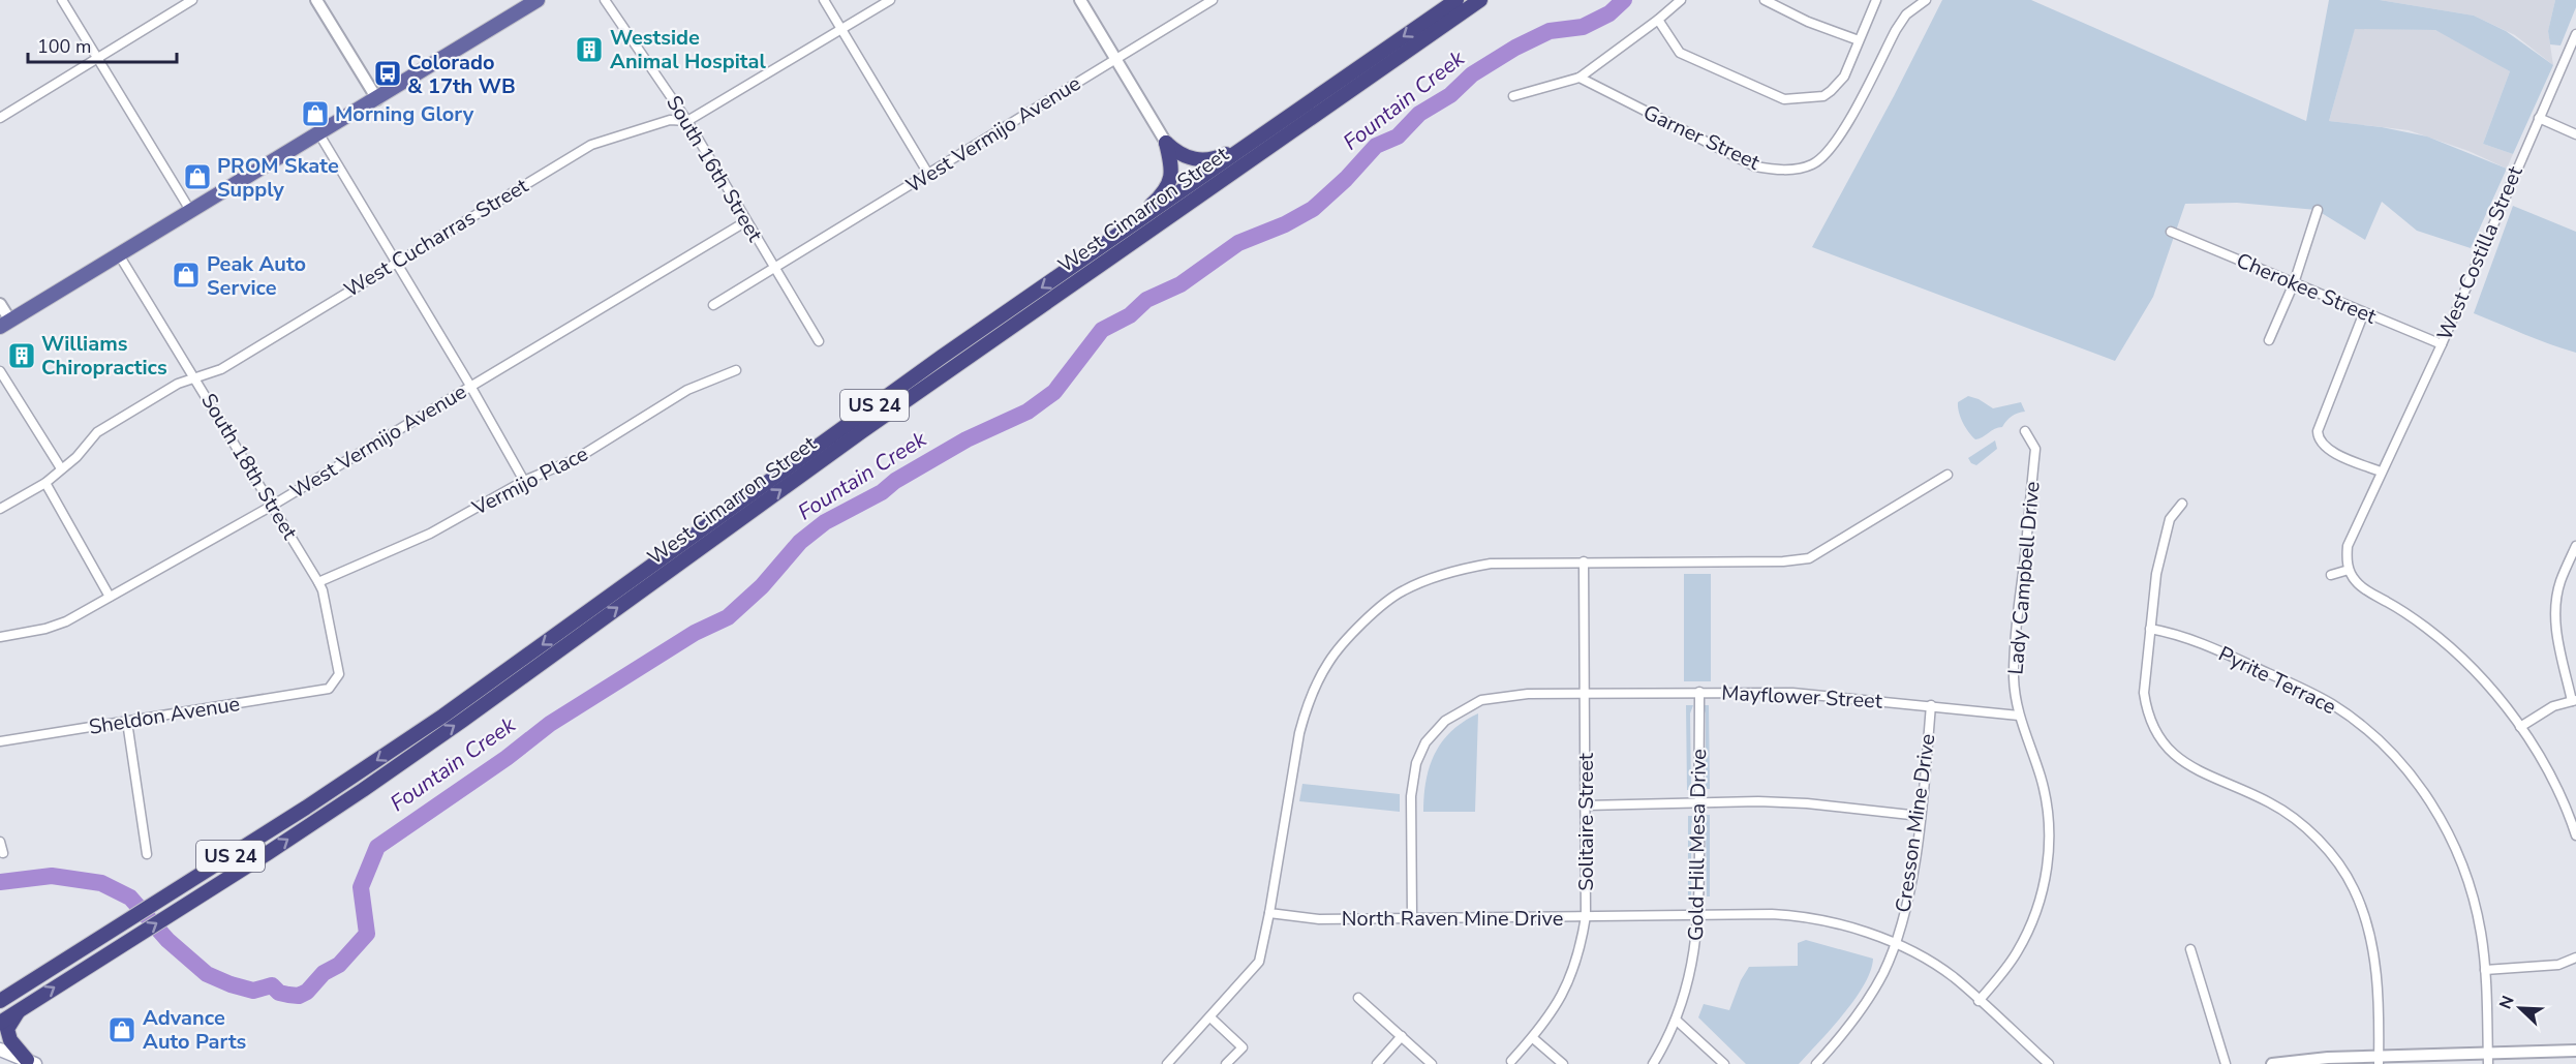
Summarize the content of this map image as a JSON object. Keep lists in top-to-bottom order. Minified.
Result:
{"streets":{"highway":["West Cimarron Street","US 24"],"street":["West Vermijo Avenue","Garner Street","South 16th Street","West Cucharras Street","West Costilla Street","Cherokee Street","South 18th Street","Vermijo Place","Lady Campbell Drive","Pyrite Terrace","Mayflower Street","Sheldon Avenue","Solitaire Street","Cresson Mine Drive","Gold Hill Mesa Drive","North Raven Mine Drive"]},"crossings":[["West Vermijo Avenue","South 16th Street"],["West Vermijo Avenue","South 18th Street"],["South 16th Street","West Cucharras Street"],["West Cucharras Street","South 18th Street"],["West Costilla Street","Cherokee Street"],["South 18th Street","Vermijo Place"],["South 18th Street","Sheldon Avenue"],["Lady Campbell Drive","Mayflower Street"],["Lady Campbell Drive","North Raven Mine Drive"],["Mayflower Street","Solitaire Street"],["Mayflower Street","Cresson Mine Drive"],["Mayflower Street","Gold Hill Mesa Drive"],["Mayflower Street","North Raven Mine Drive"],["Solitaire Street","North Raven Mine Drive"],["Cresson Mine Drive","North Raven Mine Drive"],["Gold Hill Mesa Drive","North Raven Mine Drive"]],"water":["Fountain Creek"],"places":{"building":["Westside Animal Hospital","Williams Chiropractics"],"bus stop":["Colorado & 17th WB"],"shop":["Morning Glory","PROM Skate Supply","Peak Auto Service","Advance Auto Parts"]},"scale_bar":"100 m","north":"top left"}
